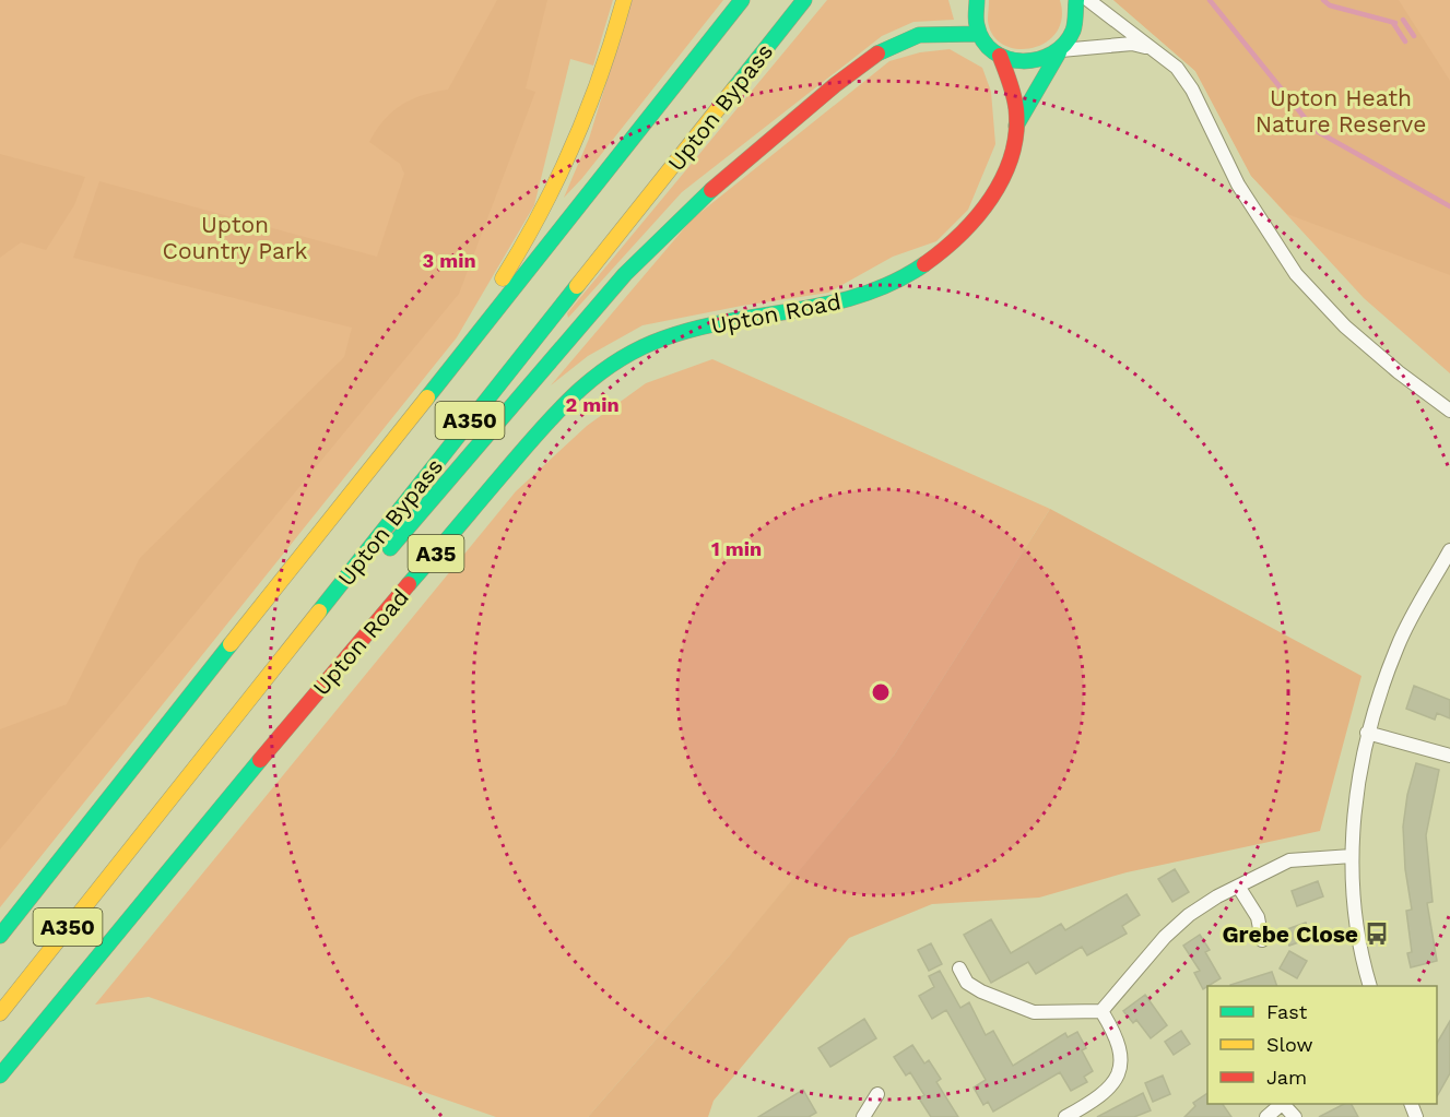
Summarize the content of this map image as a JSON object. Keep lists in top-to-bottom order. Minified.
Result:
{"streets":{"highway":["Upton Bypass","Upton Road","A350","A35"]},"crossings":[["Upton Bypass","A350"]],"parks":["Upton Heath Nature Reserve","Upton Country Park"],"places":{"bus stop":["Grebe Close"]},"legend":["Fast","Slow","Jam"],"rings":["3 min","2 min","1 min"]}
